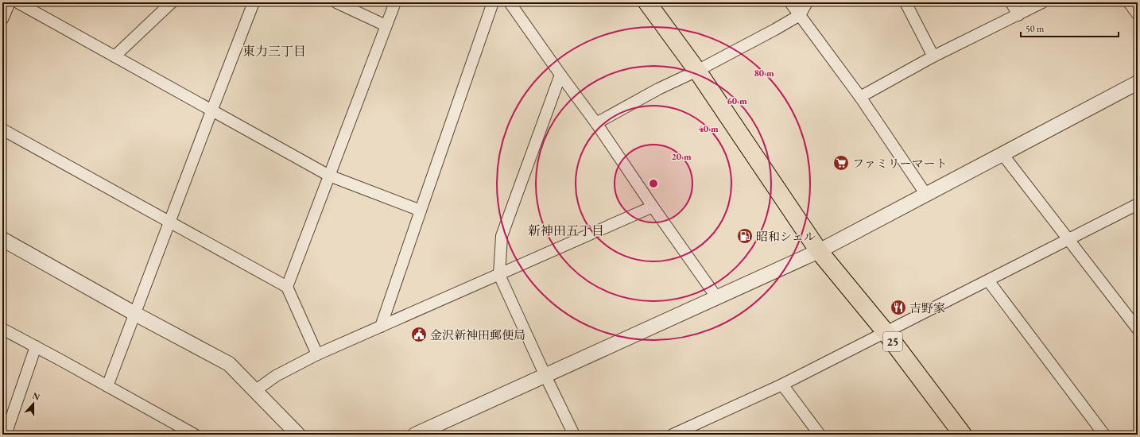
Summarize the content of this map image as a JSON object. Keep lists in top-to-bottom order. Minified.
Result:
{"streets":{"main road":["25"]},"districts":["東力三丁目","新神田五丁目"],"places":{"supermarket":["ファミリーマート"],"fuel station":["昭和シェル"],"restaurant":["吉野家"],"public building":["金沢新神田郵便局"]},"scale_bar":"50 m","north":"top","rings":["80 m","60 m","40 m","20 m"]}
